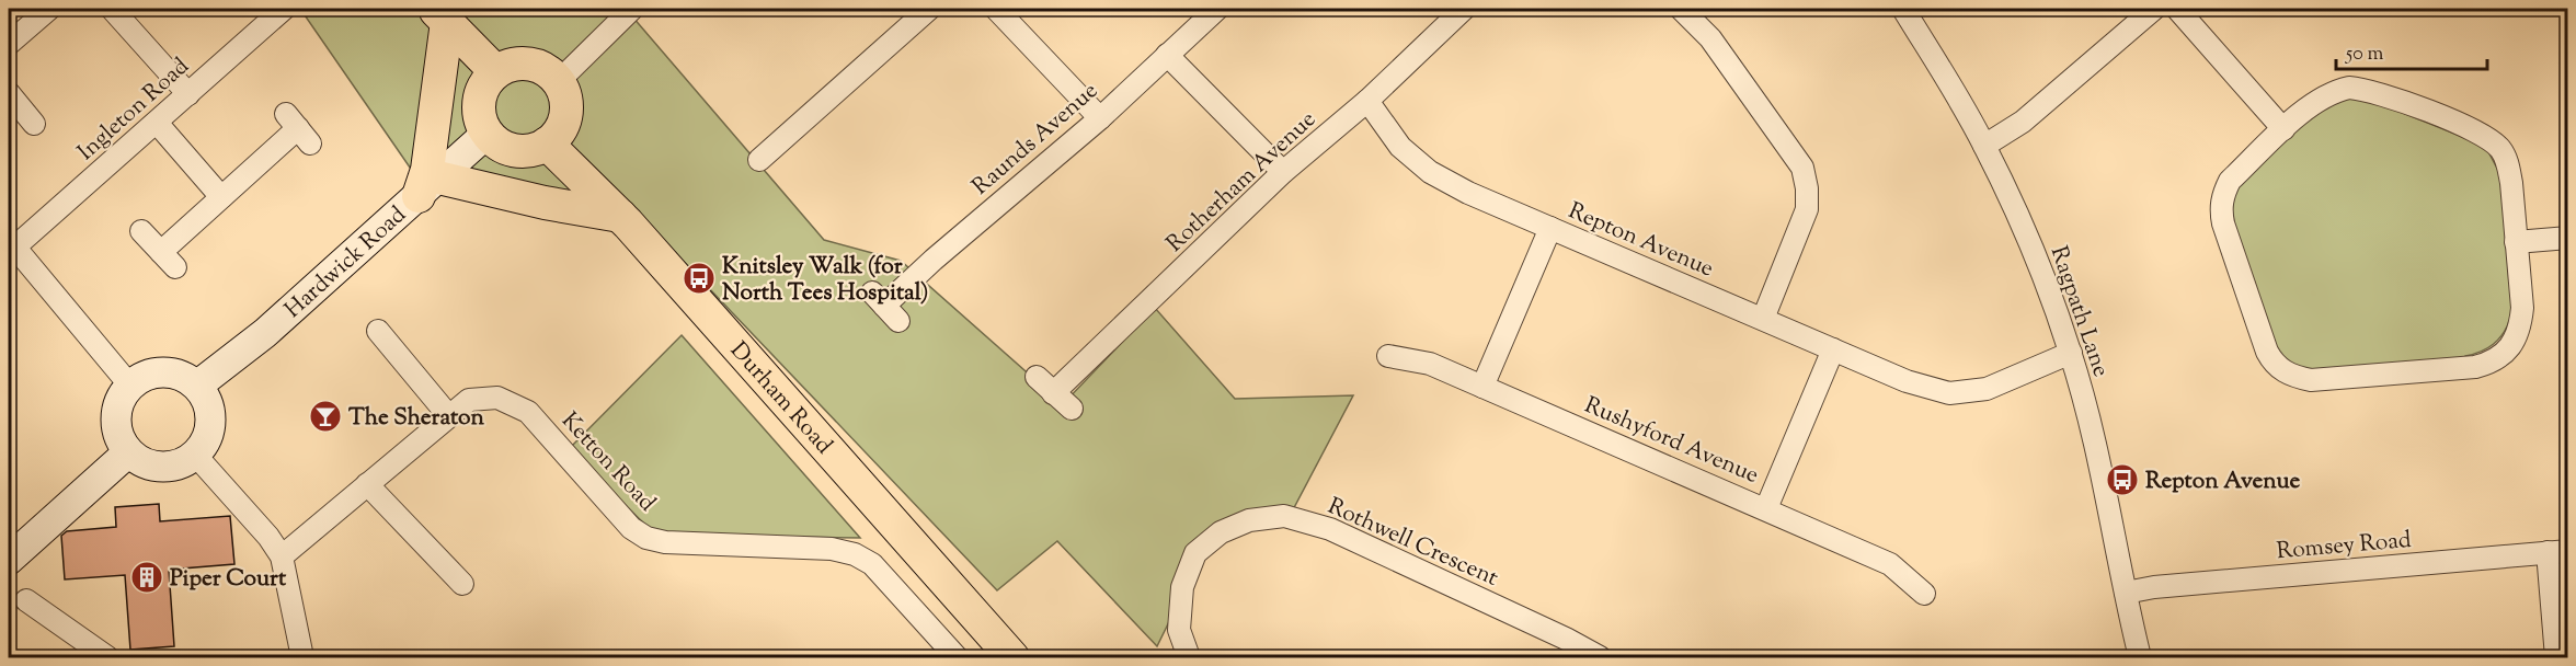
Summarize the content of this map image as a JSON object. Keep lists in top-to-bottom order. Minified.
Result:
{"streets":{"main road":["Durham Road"],"street":["Ingleton Road","Raunds Avenue","Rotherham Avenue","Repton Avenue","Hardwick Road","Ragpath Lane","Rushyford Avenue","Ketton Road","Rothwell Crescent","Romsey Road"]},"crossings":[["Rotherham Avenue","Repton Avenue"],["Repton Avenue","Ragpath Lane"],["Hardwick Road","Durham Road"],["Ragpath Lane","Romsey Road"]],"places":{"bus stop":["Knitsley Walk (for North Tees Hospital)","Repton Avenue"],"bar":["The Sheraton"],"building":["Piper Court"]},"scale_bar":"50 m"}
